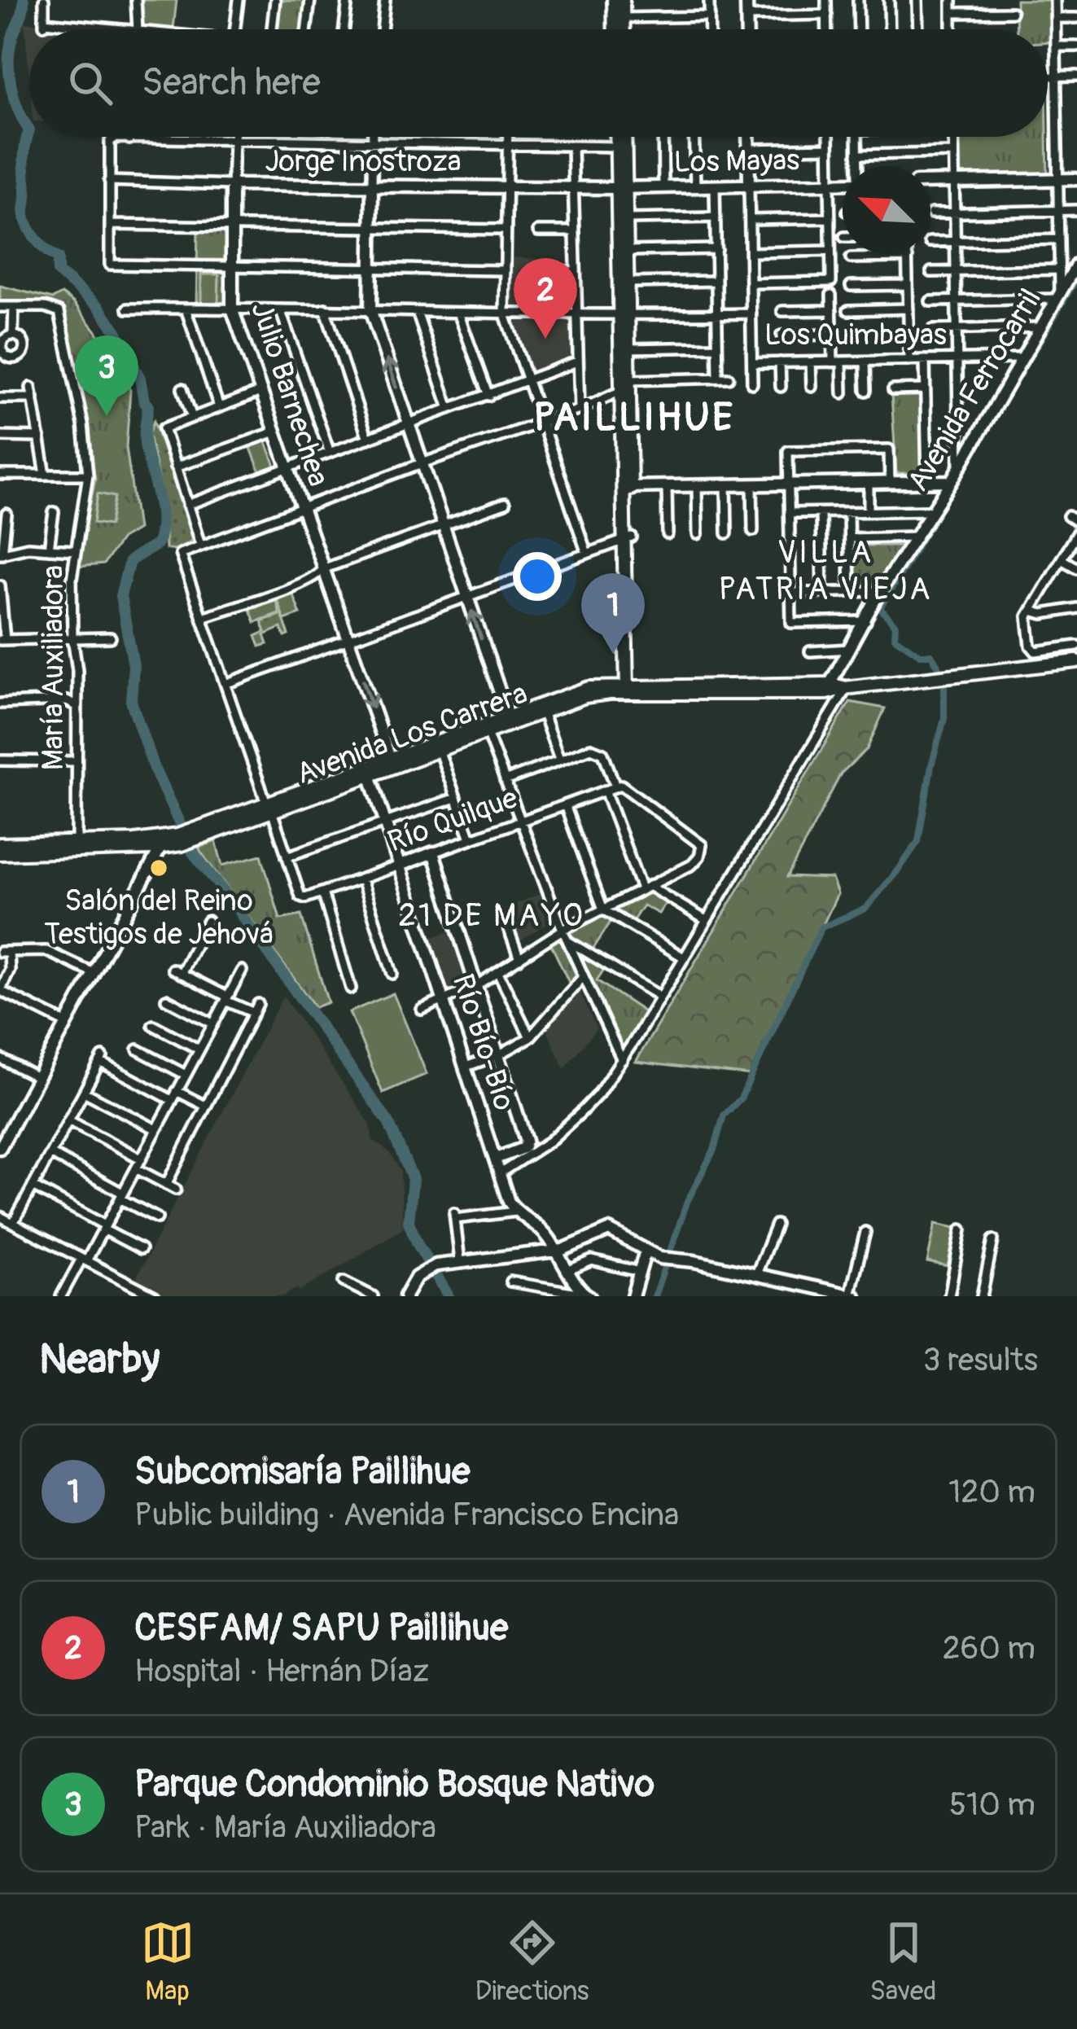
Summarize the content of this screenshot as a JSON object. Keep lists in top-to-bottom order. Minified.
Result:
{"streets":{"main road":["Avenida Los Carrera"],"street":["Jorge Inostroza","Los Mayas","Los Quimbayas","Avenida Ferrocarril","Julio Barnechea","María Auxiliadora","Río Quilque","Río Bío-Bío"]},"crossings":[["Jorge Inostroza","Los Mayas"],["Jorge Inostroza","Julio Barnechea"],["Los Mayas","Los Quimbayas"],["Los Quimbayas","Avenida Ferrocarril"],["Avenida Ferrocarril","Avenida Los Carrera"],["Julio Barnechea","Avenida Los Carrera"],["María Auxiliadora","Avenida Los Carrera"],["Avenida Los Carrera","Río Bío-Bío"],["Río Quilque","Río Bío-Bío"]],"districts":["PAILLIHUE","VILLA PATRIA VIEJA","21 DE MAYO"],"places":["Salón del Reino Testigos de Jehová"],"north":"top left","page":{"search":"Search here","pins":["2","3","1"],"heading":["Nearby","3 results"],"list":[{"mark":"1","name":"Subcomisaría Paillihue","note":"Public building · Avenida Francisco Encina","value":"120 m"},{"mark":"2","name":"CESFAM/ SAPU Paillihue","note":"Hospital · Hernán Díaz","value":"260 m"},{"mark":"3","name":"Parque Condominio Bosque Nativo","note":"Park · María Auxiliadora","value":"510 m"}],"nav":["Map","Directions","Saved"]}}
